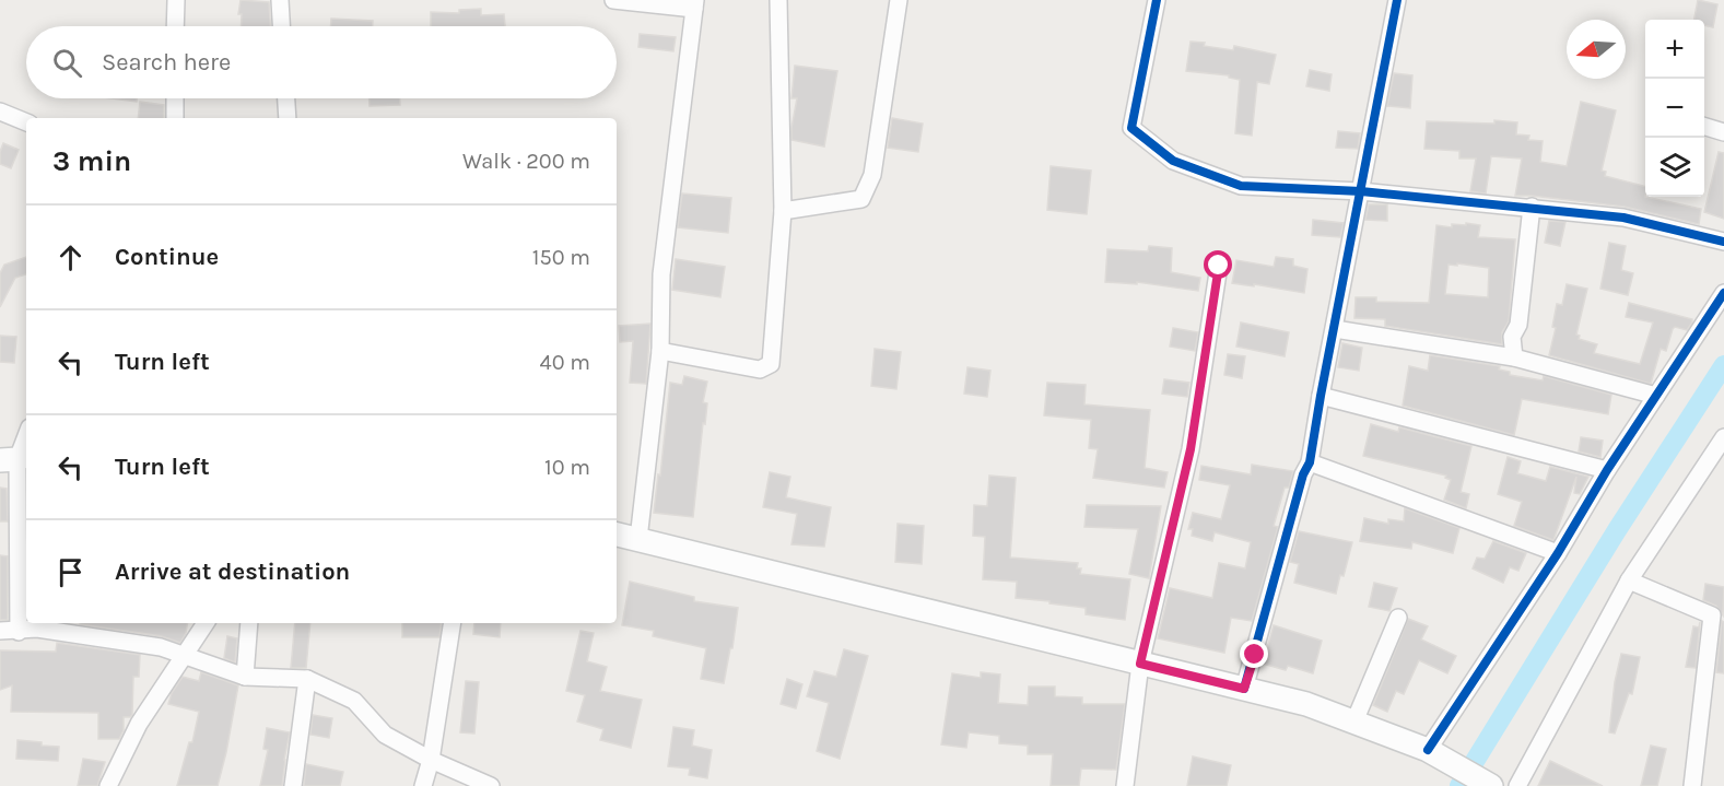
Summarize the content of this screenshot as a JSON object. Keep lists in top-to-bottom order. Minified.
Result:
{"north":"left","page":{"map_buttons":["+","−"],"search":"Search here","heading":["3 min","Walk · 200 m"],"list":[["Continue","150 m"],["Turn left","40 m"],["Turn left","10 m"],"Arrive at destination"]}}
